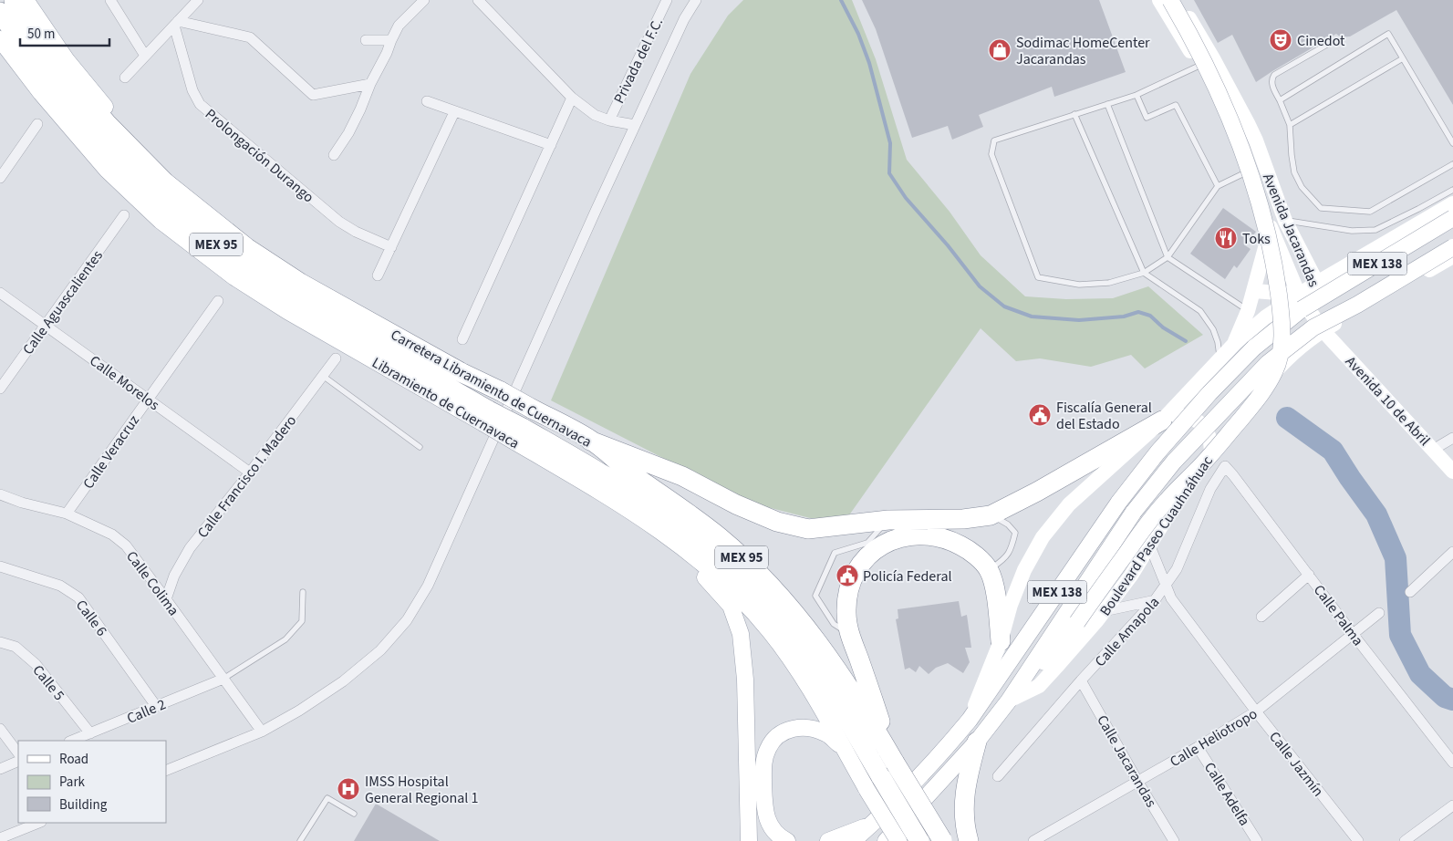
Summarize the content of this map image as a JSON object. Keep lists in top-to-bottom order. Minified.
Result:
{"streets":{"highway":["MEX 95","Carretera Libramiento de Cuernavaca"],"main road":["Avenida Jacarandas","MEX 138","Avenida 10 de Abril","Libramiento de Cuernavaca","Boulevard Paseo Cuauhnáhuac"],"street":["Privada del F.C.","Prolongación Durango","Calle Aguascalientes","Calle Morelos","Calle Veracruz","Calle Francisco I. Madero","Calle Colima","Calle Palma","Calle 6","Calle Amapola","Calle 5","Calle 2","Calle Heliotropo","Calle Jacarandas","Calle Jazmín","Calle Adelfa"]},"crossings":[["Avenida Jacarandas","MEX 138"],["Avenida Jacarandas","Avenida 10 de Abril"],["Avenida Jacarandas","Boulevard Paseo Cuauhnáhuac"],["MEX 95","Carretera Libramiento de Cuernavaca"],["Calle Aguascalientes","Calle Morelos"],["Calle Morelos","Calle Veracruz"],["Calle Morelos","Calle Francisco I. Madero"],["Carretera Libramiento de Cuernavaca","Libramiento de Cuernavaca"],["Avenida 10 de Abril","Boulevard Paseo Cuauhnáhuac"],["Calle Veracruz","Calle Colima"],["Calle Francisco I. Madero","Calle Colima"],["Boulevard Paseo Cuauhnáhuac","Calle Jazmín"],["Calle Colima","Calle 2"],["Calle Palma","Calle Amapola"],["Calle Palma","Calle Heliotropo"],["Calle 6","Calle 2"],["Calle Amapola","Calle Jacarandas"],["Calle Amapola","Calle Jazmín"],["Calle 5","Calle 2"],["Calle Heliotropo","Calle Jacarandas"],["Calle Heliotropo","Calle Jazmín"],["Calle Heliotropo","Calle Adelfa"]],"places":{"theatre":["Cinedot"],"shop":["Sodimac HomeCenter Jacarandas"],"restaurant":["Toks"],"public building":["Fiscalía General del Estado","Policía Federal"],"hospital":["IMSS Hospital General Regional 1"]},"legend":["Road","Park","Building"],"scale_bar":"50 m"}
